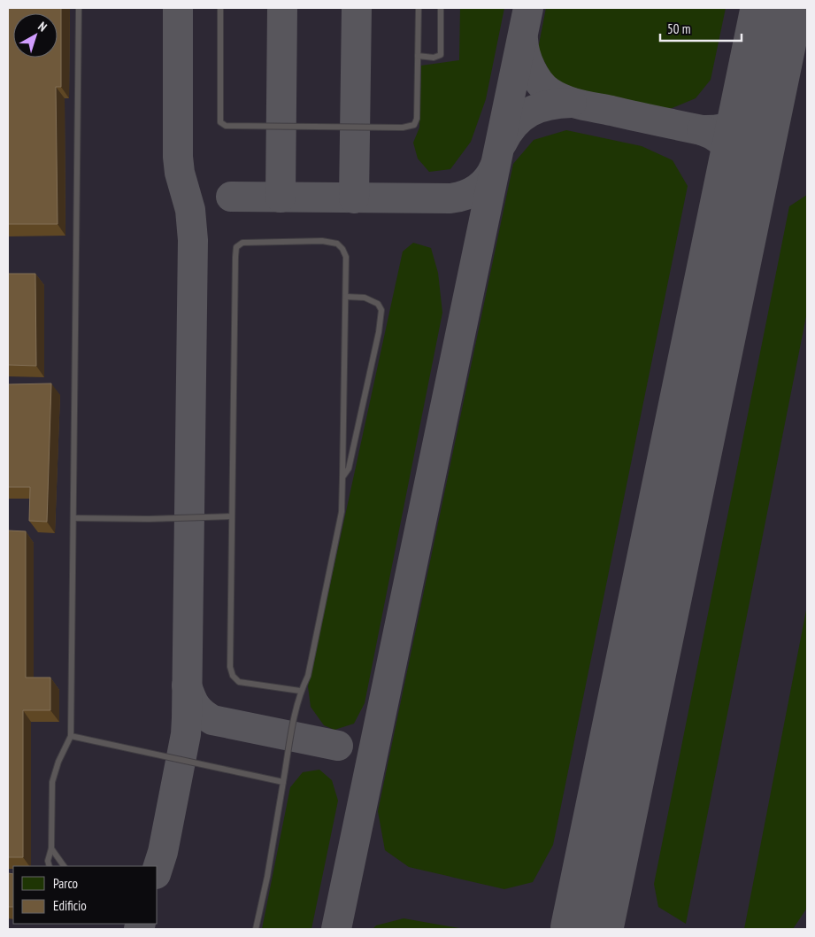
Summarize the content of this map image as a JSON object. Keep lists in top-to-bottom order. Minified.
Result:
{"legend":["Parco","Edificio"],"scale_bar":"50 m","north":"top right"}
